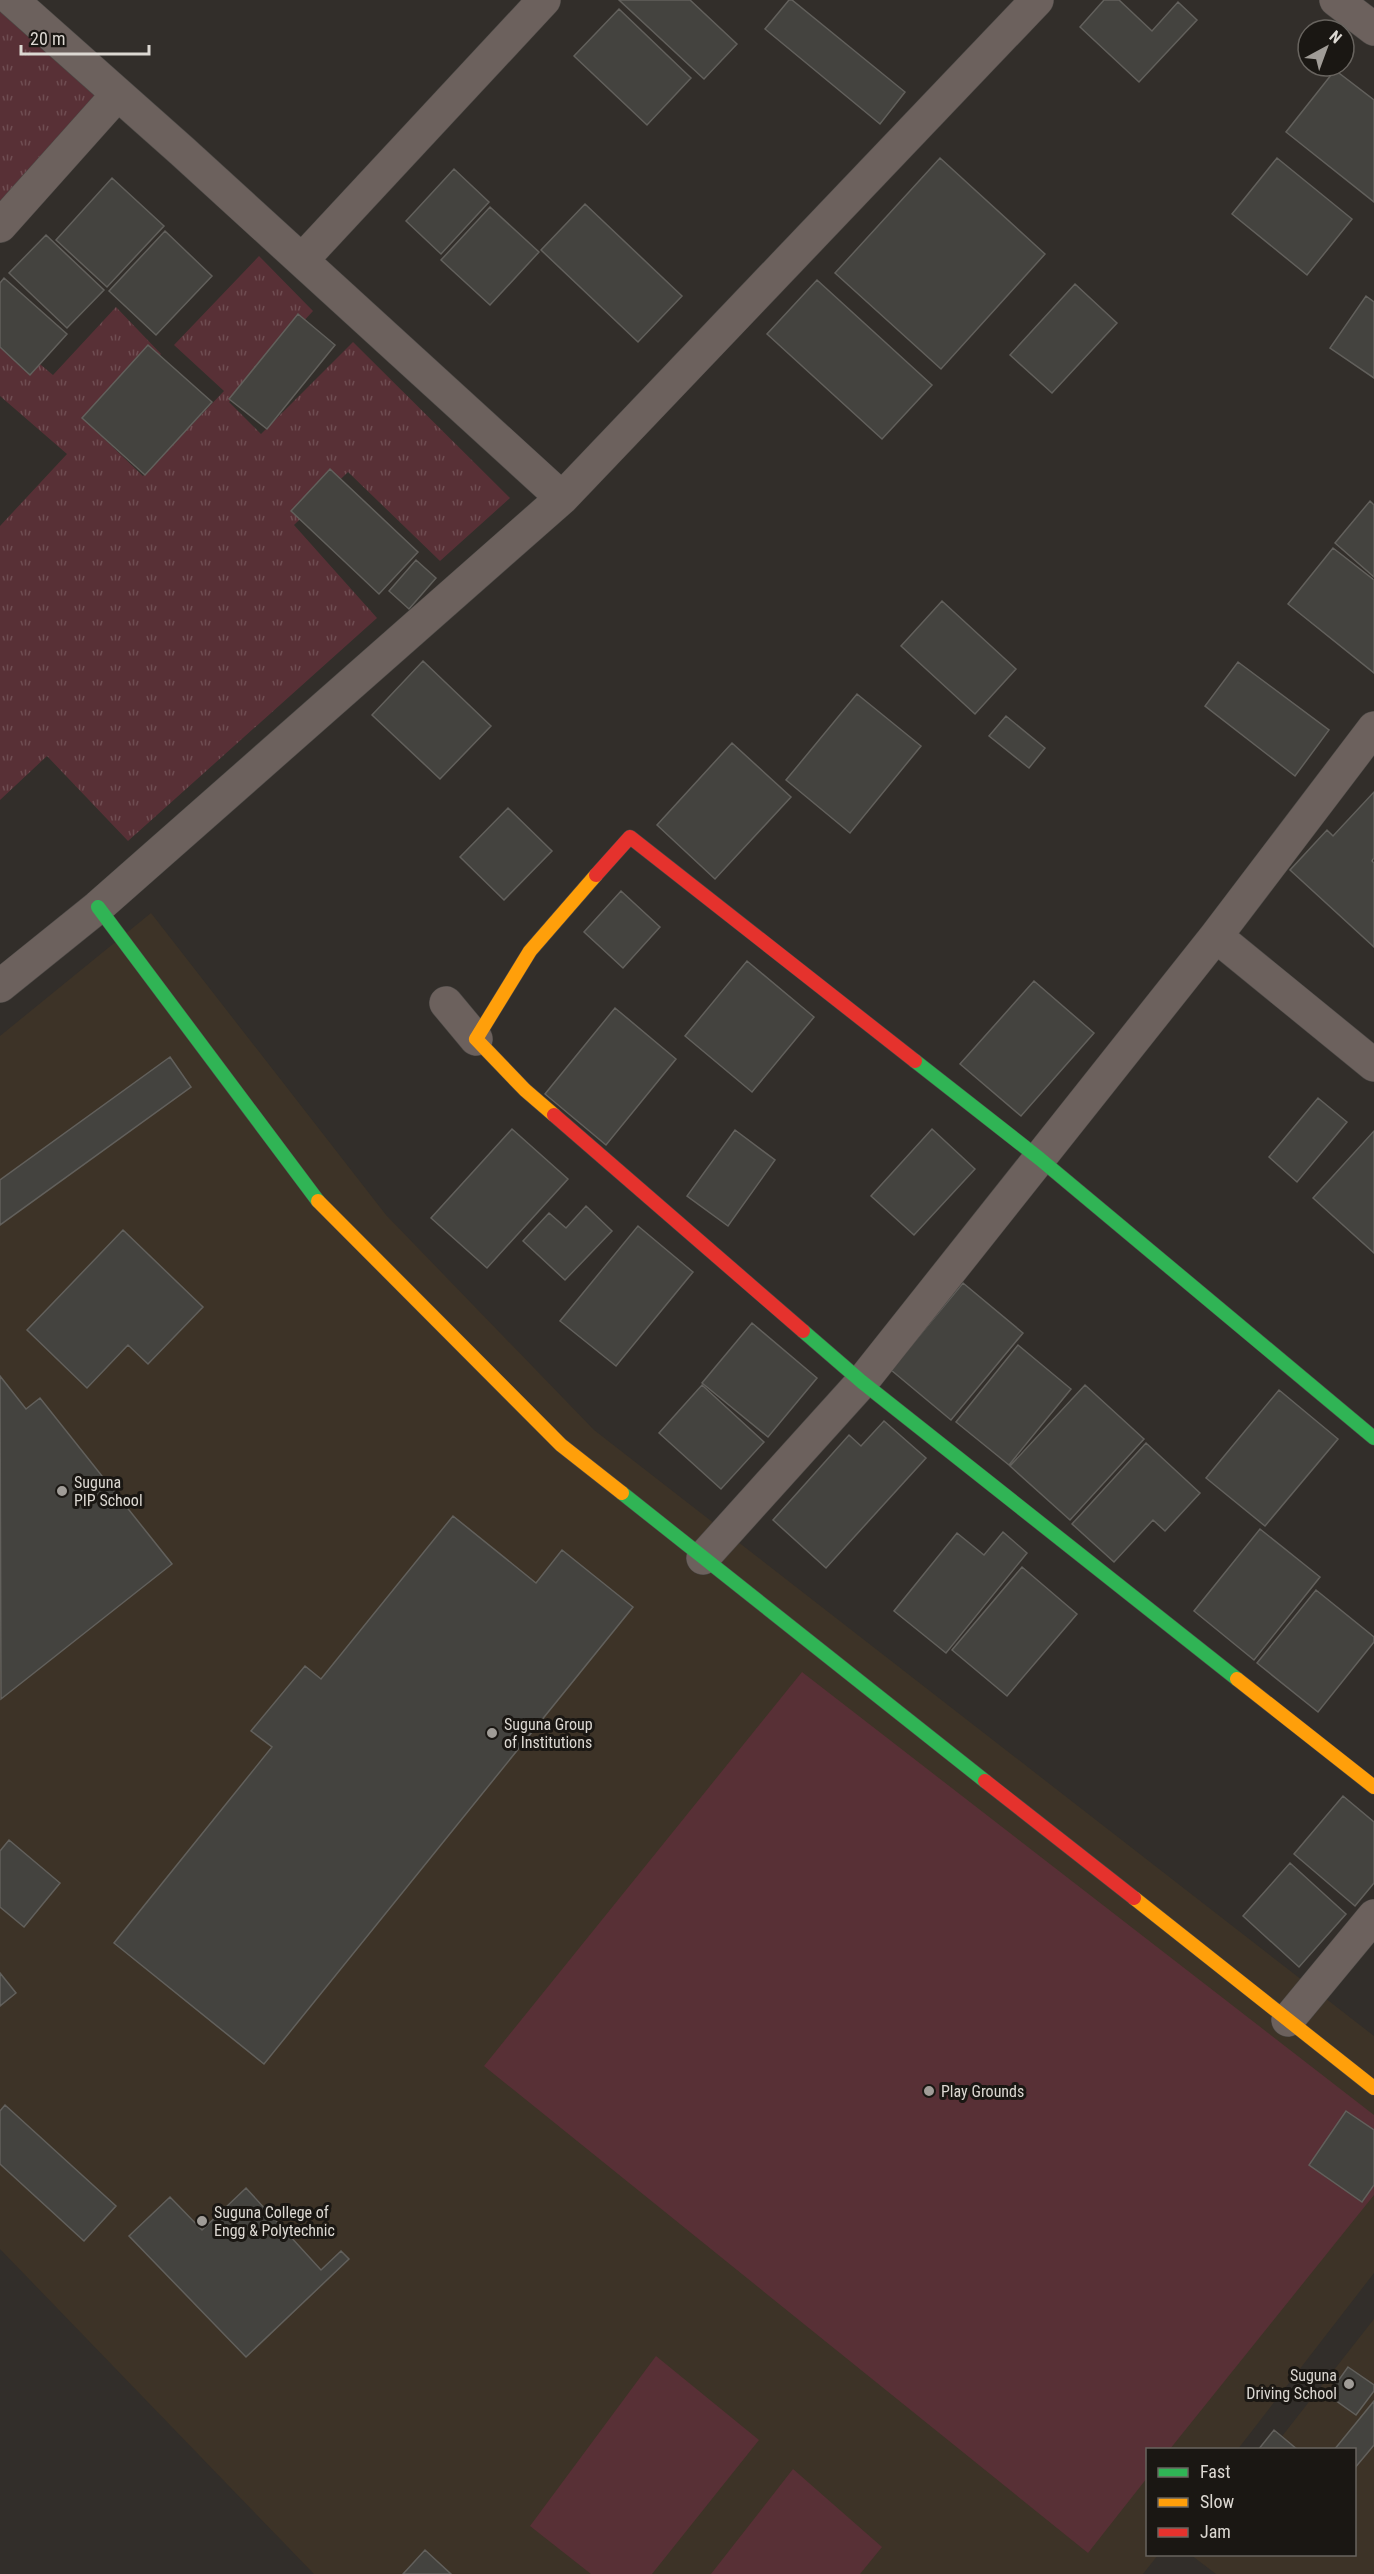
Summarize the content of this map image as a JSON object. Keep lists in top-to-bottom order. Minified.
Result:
{"places":["Suguna PIP School","Suguna Group of Institutions","Play Grounds","Suguna College of Engg & Polytechnic","Suguna Driving School"],"legend":["Fast","Slow","Jam"],"scale_bar":"20 m","north":"top right"}
